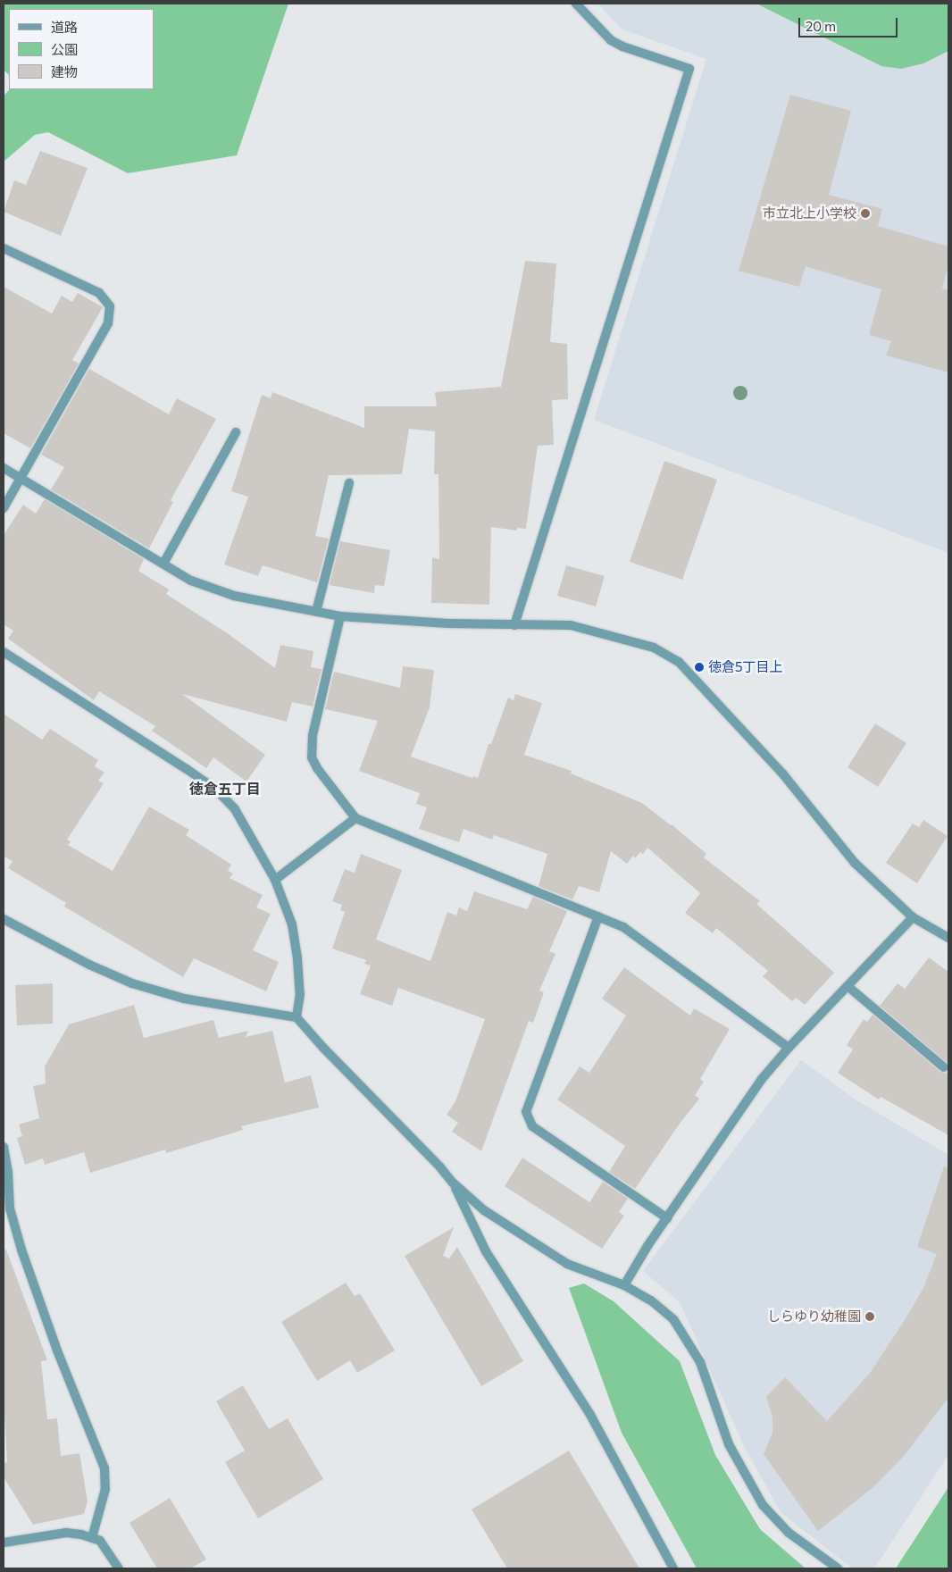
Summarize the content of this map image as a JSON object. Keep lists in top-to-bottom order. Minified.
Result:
{"districts":["徳倉五丁目"],"places":["市立北上小学校","徳倉5丁目上","しらゆり幼稚園"],"legend":["道路","公園","建物"],"scale_bar":"20 m"}
